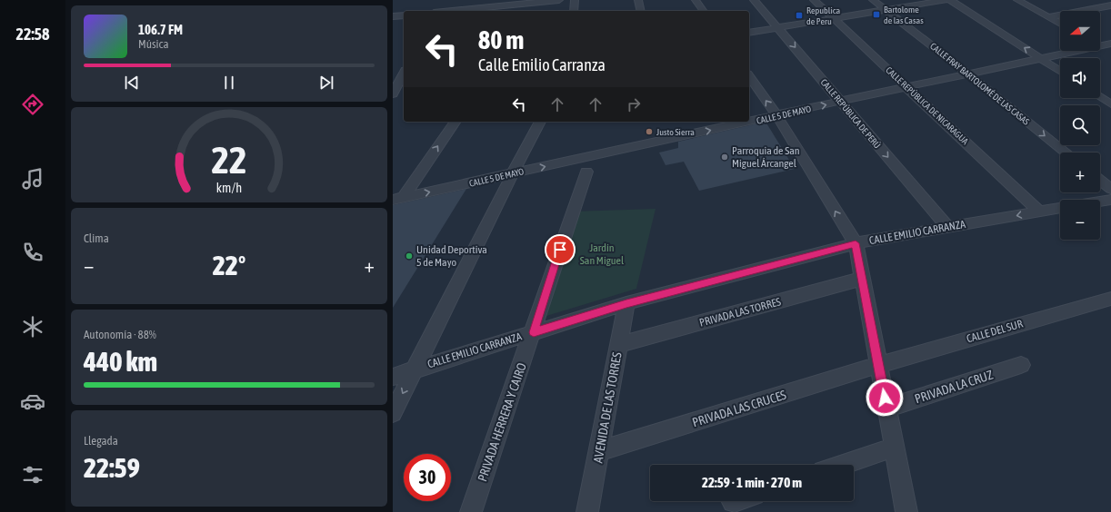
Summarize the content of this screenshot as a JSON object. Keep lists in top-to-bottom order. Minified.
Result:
{"streets":{"street":["CALLE FRAY BARTOLOMÉ DE LAS CASAS","CALLE REPÚBLICA DE NICARAGUA","CALLE REPÚBLICA DE PERÚ","CALLE 5 DE MAYO","CALLE EMILIO CARRANZA","PRIVADA LAS TORRES","CALLE DEL SUR","PRIVADA LA CRUZ","AVENIDA DE LAS TORRES","PRIVADA LAS CRUCES","PRIVADA HERRERA Y CAIRO"]},"crossings":[["CALLE FRAY BARTOLOMÉ DE LAS CASAS","CALLE 5 DE MAYO"],["CALLE REPÚBLICA DE NICARAGUA","CALLE 5 DE MAYO"],["CALLE REPÚBLICA DE NICARAGUA","CALLE EMILIO CARRANZA"],["CALLE REPÚBLICA DE PERÚ","CALLE 5 DE MAYO"],["CALLE REPÚBLICA DE PERÚ","CALLE EMILIO CARRANZA"],["CALLE EMILIO CARRANZA","AVENIDA DE LAS TORRES"],["CALLE EMILIO CARRANZA","PRIVADA HERRERA Y CAIRO"],["PRIVADA LAS TORRES","AVENIDA DE LAS TORRES"],["CALLE DEL SUR","PRIVADA LAS CRUCES"],["AVENIDA DE LAS TORRES","PRIVADA LAS CRUCES"]],"one_way":["CALLE 5 DE MAYO"],"parks":["Jardín San Miguel"],"places":{"transit":["Bartolome de las Casas","Republica de Peru"],"other":["Justo Sierra","Parroquia de San Miguel Árcangel","Unidad Deportiva 5 de Mayo"]},"north":"left","page":{"tabs":"22:58","map_buttons":["+","−"],"turn":["80 m","Calle Emilio Carranza"],"song":["106.7 FM","Música"],"tile":["Clima",["Autonomía · 88%","440 km"],["Llegada","22:59"]],"heat":["−","22°","+"],"limit":"30","trip":"22:59 · 1 min · 270 m","gauge":["22","km/h"]}}
